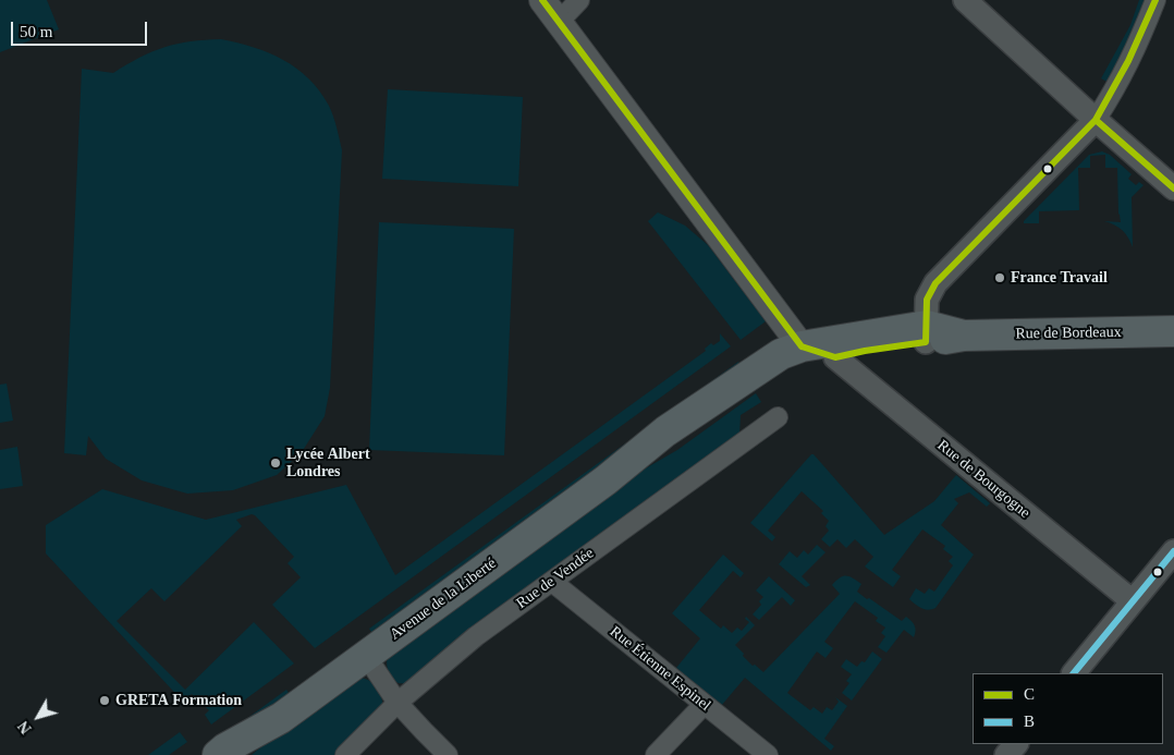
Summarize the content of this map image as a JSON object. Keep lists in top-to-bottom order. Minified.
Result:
{"streets":{"main road":["Rue de Bordeaux","Avenue de la Liberté"],"street":["Rue de Bourgogne","Rue de Vendée","Rue Étienne Espinel"]},"crossings":[["Rue de Bordeaux","Avenue de la Liberté"],["Rue de Bourgogne","Avenue de la Liberté"],["Rue de Vendée","Rue Étienne Espinel"]],"places":["France Travail","Lycée Albert Londres","GRETA Formation"],"lines":["transit line C","transit line B"],"legend":["C","B"],"scale_bar":"50 m","north":"bottom left"}
